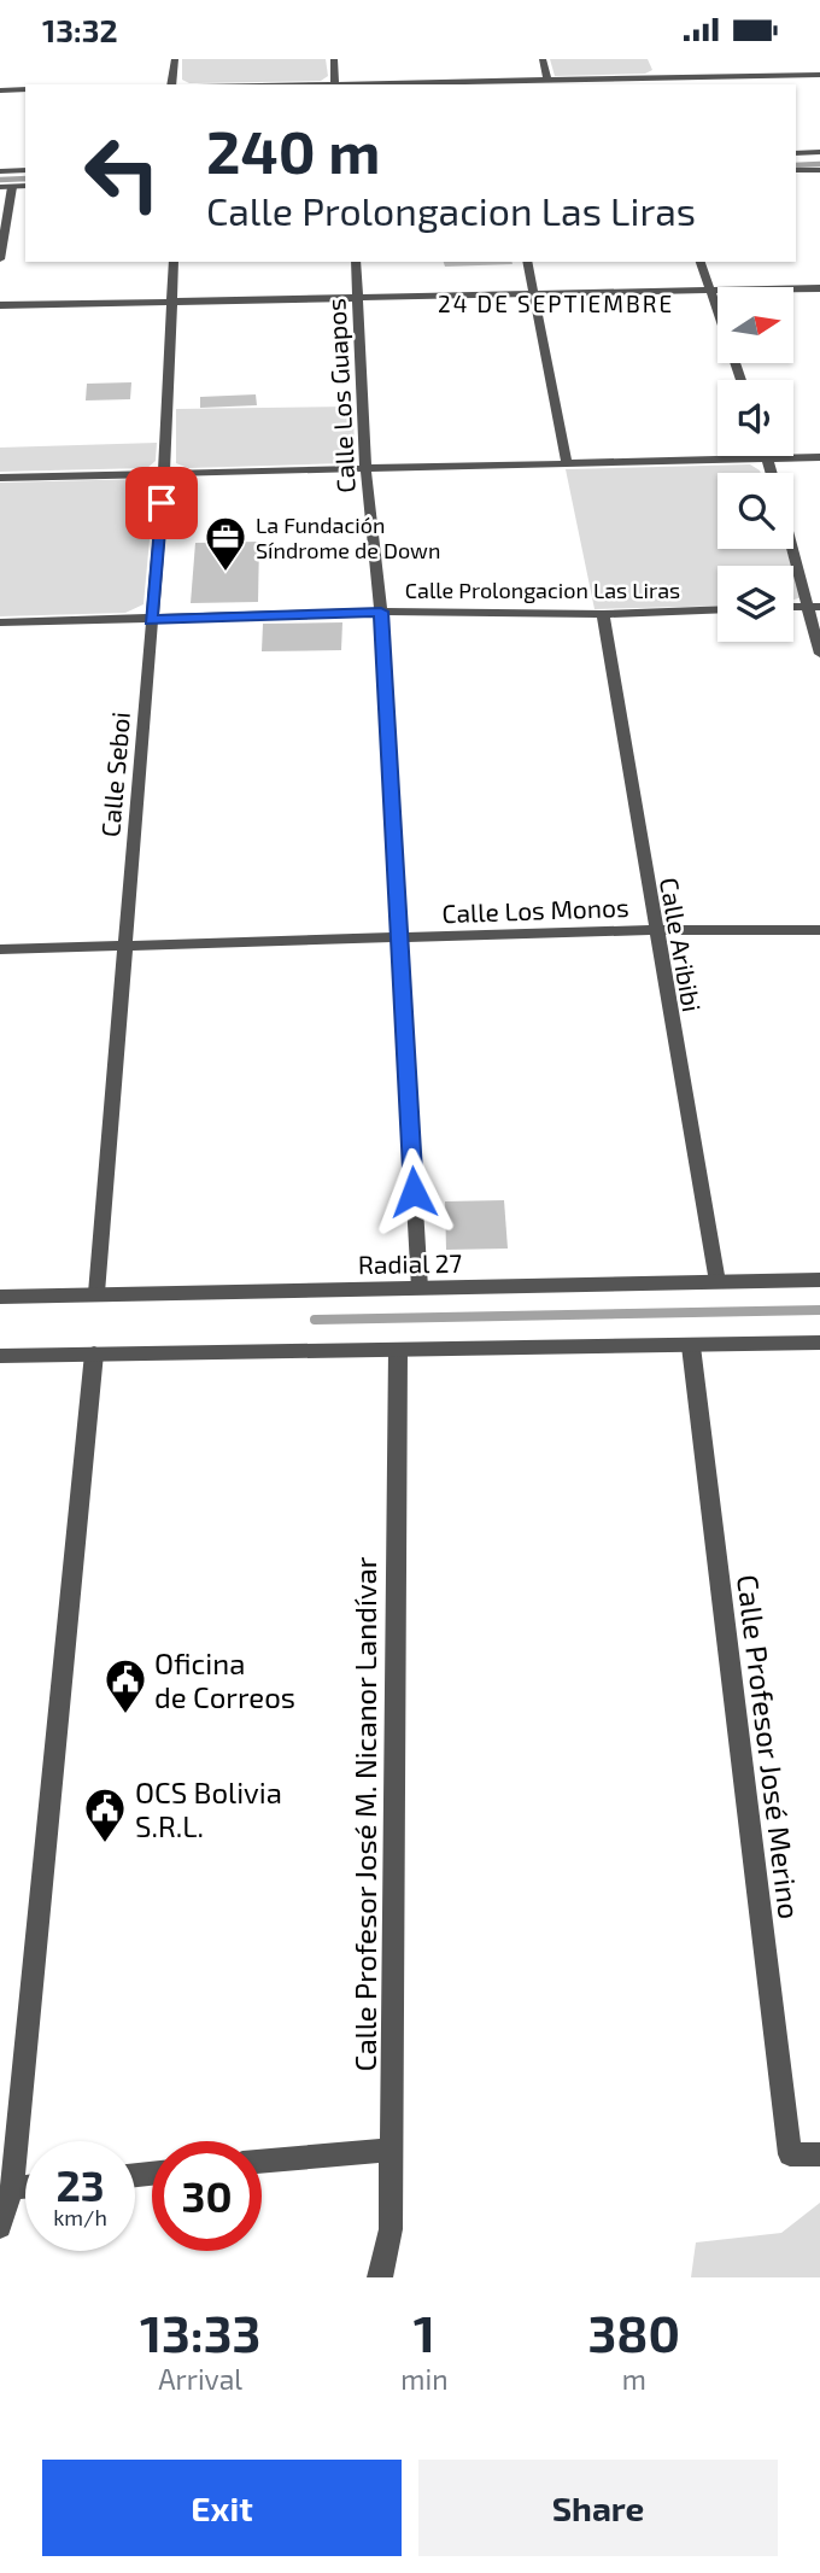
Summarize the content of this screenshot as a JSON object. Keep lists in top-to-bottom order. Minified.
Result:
{"streets":{"street":["Calle Los Guapos","Calle Prolongacion Las Liras","Calle Seboi","Calle Los Monos","Calle Aribibi","Radial 27","Calle Profesor José Merino","Calle Profesor José M. Nicanor Landívar"]},"crossings":[["Calle Los Guapos","Calle Prolongacion Las Liras"],["Calle Los Guapos","Calle Los Monos"],["Calle Los Guapos","Radial 27"],["Calle Prolongacion Las Liras","Calle Seboi"],["Calle Prolongacion Las Liras","Calle Aribibi"],["Calle Seboi","Calle Los Monos"],["Calle Seboi","Radial 27"],["Calle Los Monos","Calle Aribibi"],["Calle Aribibi","Radial 27"]],"districts":["24 DE SEPTIEMBRE"],"places":{"office":["La Fundación Síndrome de Down"],"public building":["Oficina de Correos","OCS Bolivia S.R.L."]},"north":"right","page":{"status":"13:32","turn":["240 m","Calle Prolongacion Las Liras"],"speed":"23 km/h","limit":"30","eta":["13:33","Arrival","1","min","380","m"],"buttons":["Exit","Share"]}}
